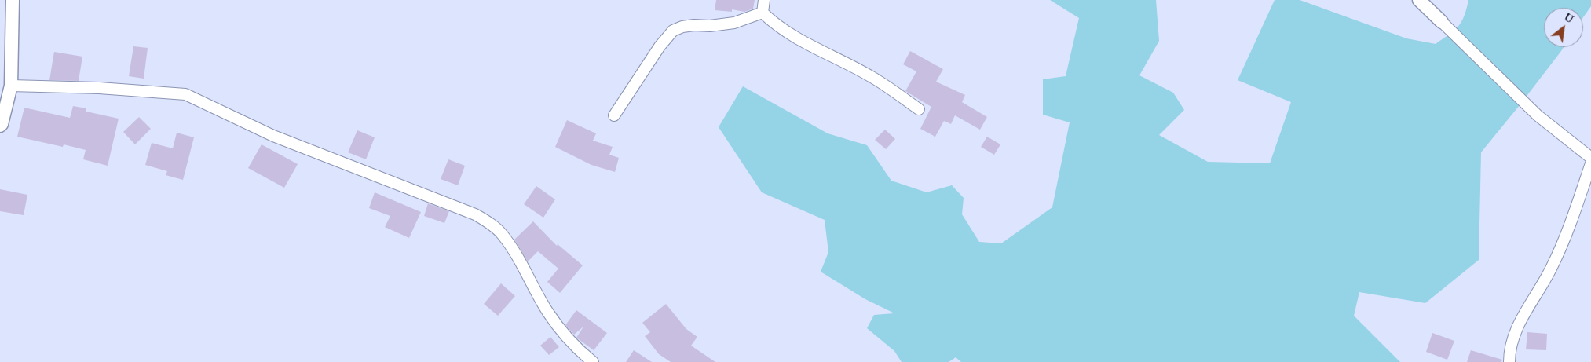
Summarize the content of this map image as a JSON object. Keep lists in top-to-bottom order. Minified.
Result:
{"north":"top right"}
